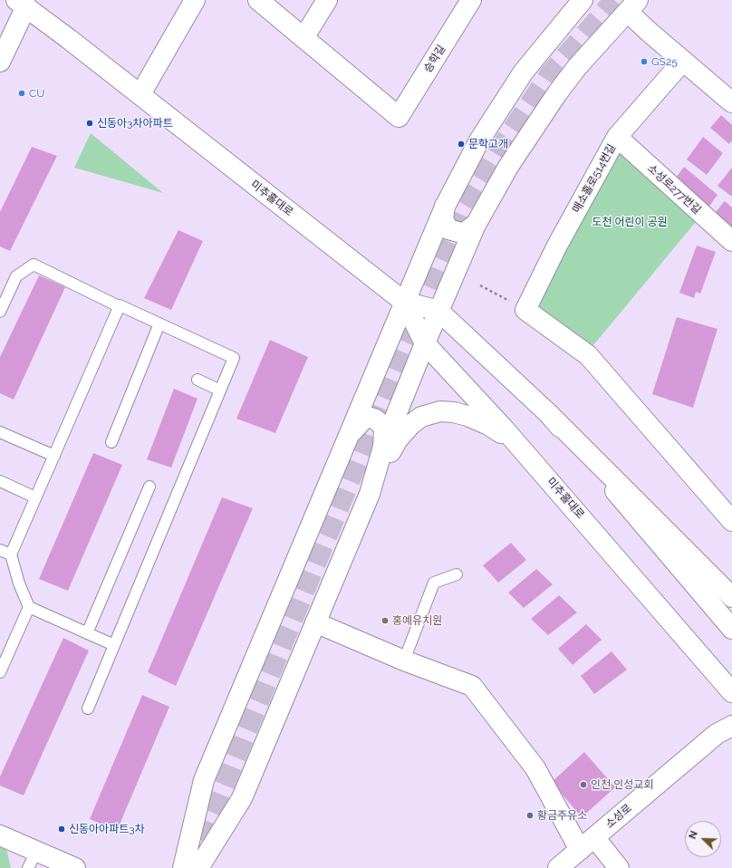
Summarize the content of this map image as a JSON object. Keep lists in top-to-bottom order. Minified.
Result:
{"streets":{"main road":["승학길","매소홀로514번길","소성로277번길","미추홀대로","소성로"]},"crossings":[["매소홀로514번길","소성로277번길"]],"parks":["도천 어린이 공원"],"places":["GS25","CU","신동아3차아파트","문학고개","홍예유치원","인천 인성교회","황금주유소","신동아아파트3차"],"north":"top left"}
